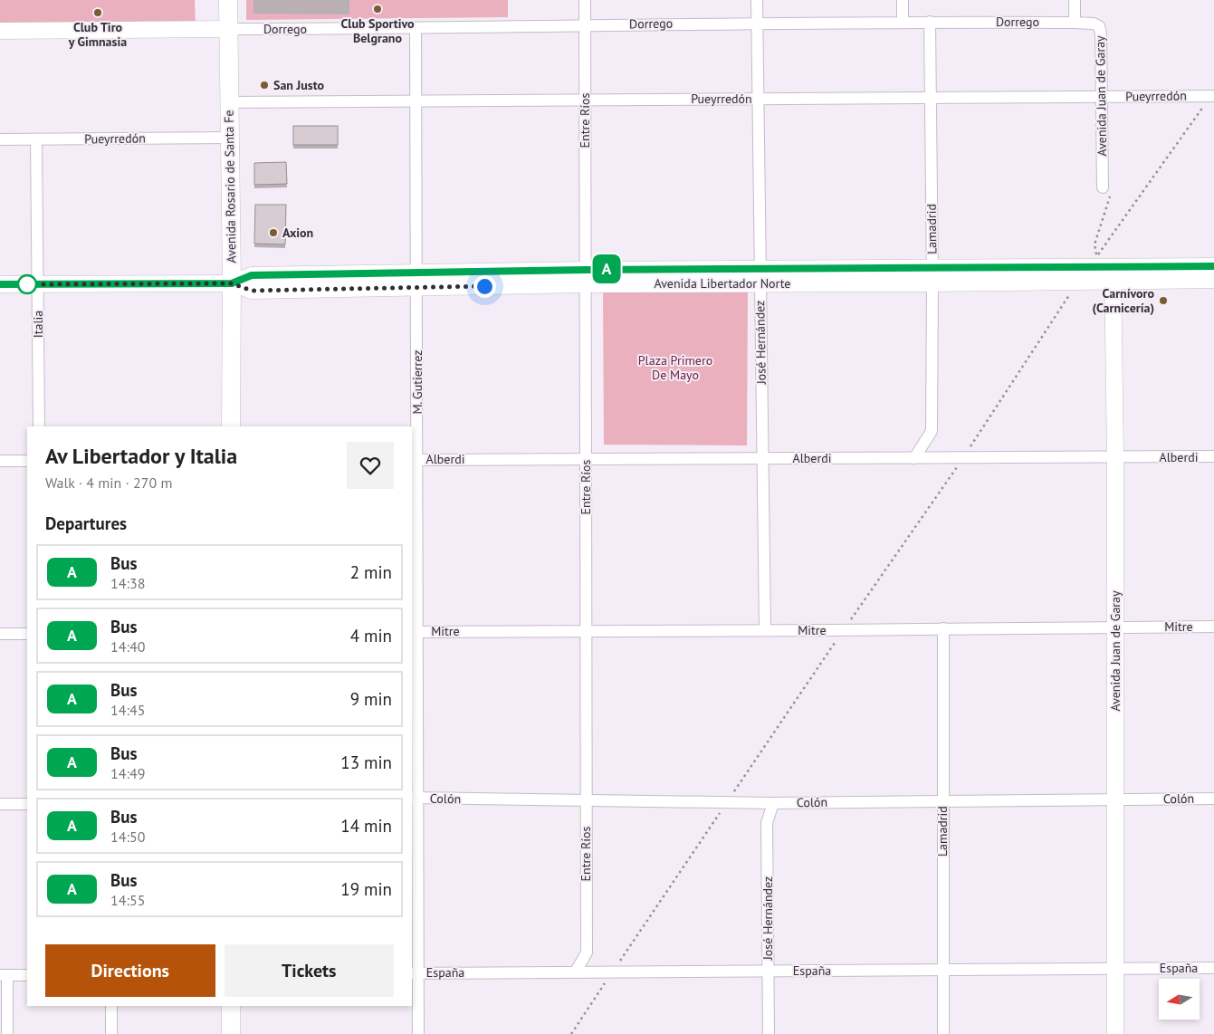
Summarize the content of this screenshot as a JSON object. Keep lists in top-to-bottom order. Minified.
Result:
{"streets":{"main road":["Avenida Juan de Garay","Avenida Rosario de Santa Fe","Avenida Libertador Norte"],"street":["Dorrego","Pueyrredón","Entre Ríos","Lamadrid","Italia","José Hernández","M. Gutierrez","Alberdi","Mitre","Colón","España"]},"crossings":[["Dorrego","Avenida Juan de Garay"],["Dorrego","Entre Ríos"],["Dorrego","Avenida Rosario de Santa Fe"],["Dorrego","Lamadrid"],["Dorrego","José Hernández"],["Dorrego","M. Gutierrez"],["Avenida Juan de Garay","Pueyrredón"],["Avenida Juan de Garay","Avenida Libertador Norte"],["Avenida Juan de Garay","Alberdi"],["Avenida Juan de Garay","Mitre"],["Avenida Juan de Garay","Colón"],["Avenida Juan de Garay","España"],["Pueyrredón","Entre Ríos"],["Pueyrredón","Avenida Rosario de Santa Fe"],["Pueyrredón","Lamadrid"],["Pueyrredón","Italia"],["Pueyrredón","José Hernández"],["Pueyrredón","M. Gutierrez"],["Entre Ríos","Avenida Libertador Norte"],["Entre Ríos","Alberdi"],["Entre Ríos","Mitre"],["Entre Ríos","Colón"],["Entre Ríos","España"],["Avenida Rosario de Santa Fe","Avenida Libertador Norte"],["Lamadrid","Avenida Libertador Norte"],["Lamadrid","Alberdi"],["Lamadrid","Mitre"],["Lamadrid","Colón"],["Lamadrid","España"],["Avenida Libertador Norte","Italia"],["Avenida Libertador Norte","José Hernández"],["Avenida Libertador Norte","M. Gutierrez"],["José Hernández","Alberdi"],["José Hernández","Mitre"],["José Hernández","Colón"],["José Hernández","España"],["M. Gutierrez","Alberdi"],["M. Gutierrez","Mitre"],["M. Gutierrez","Colón"],["M. Gutierrez","España"]],"parks":["Plaza Primero De Mayo"],"places":["Club Sportivo Belgrano","Club Tiro y Gimnasia","San Justo","Axion","Carnívoro (Carnicería)"],"lines":["bus line A"],"north":"left","page":{"on_map":"A","heading":[["Av Libertador y Italia","Walk · 4 min · 270 m"],"Departures"],"list":[{"mark":"A","name":"Bus","note":"14:38","value":"2 min"},{"mark":"A","name":"Bus","note":"14:40","value":"4 min"},{"mark":"A","name":"Bus","note":"14:45","value":"9 min"},{"mark":"A","name":"Bus","note":"14:49","value":"13 min"},{"mark":"A","name":"Bus","note":"14:50","value":"14 min"},{"mark":"A","name":"Bus","note":"14:55","value":"19 min"}],"buttons":["Directions","Tickets"]}}
